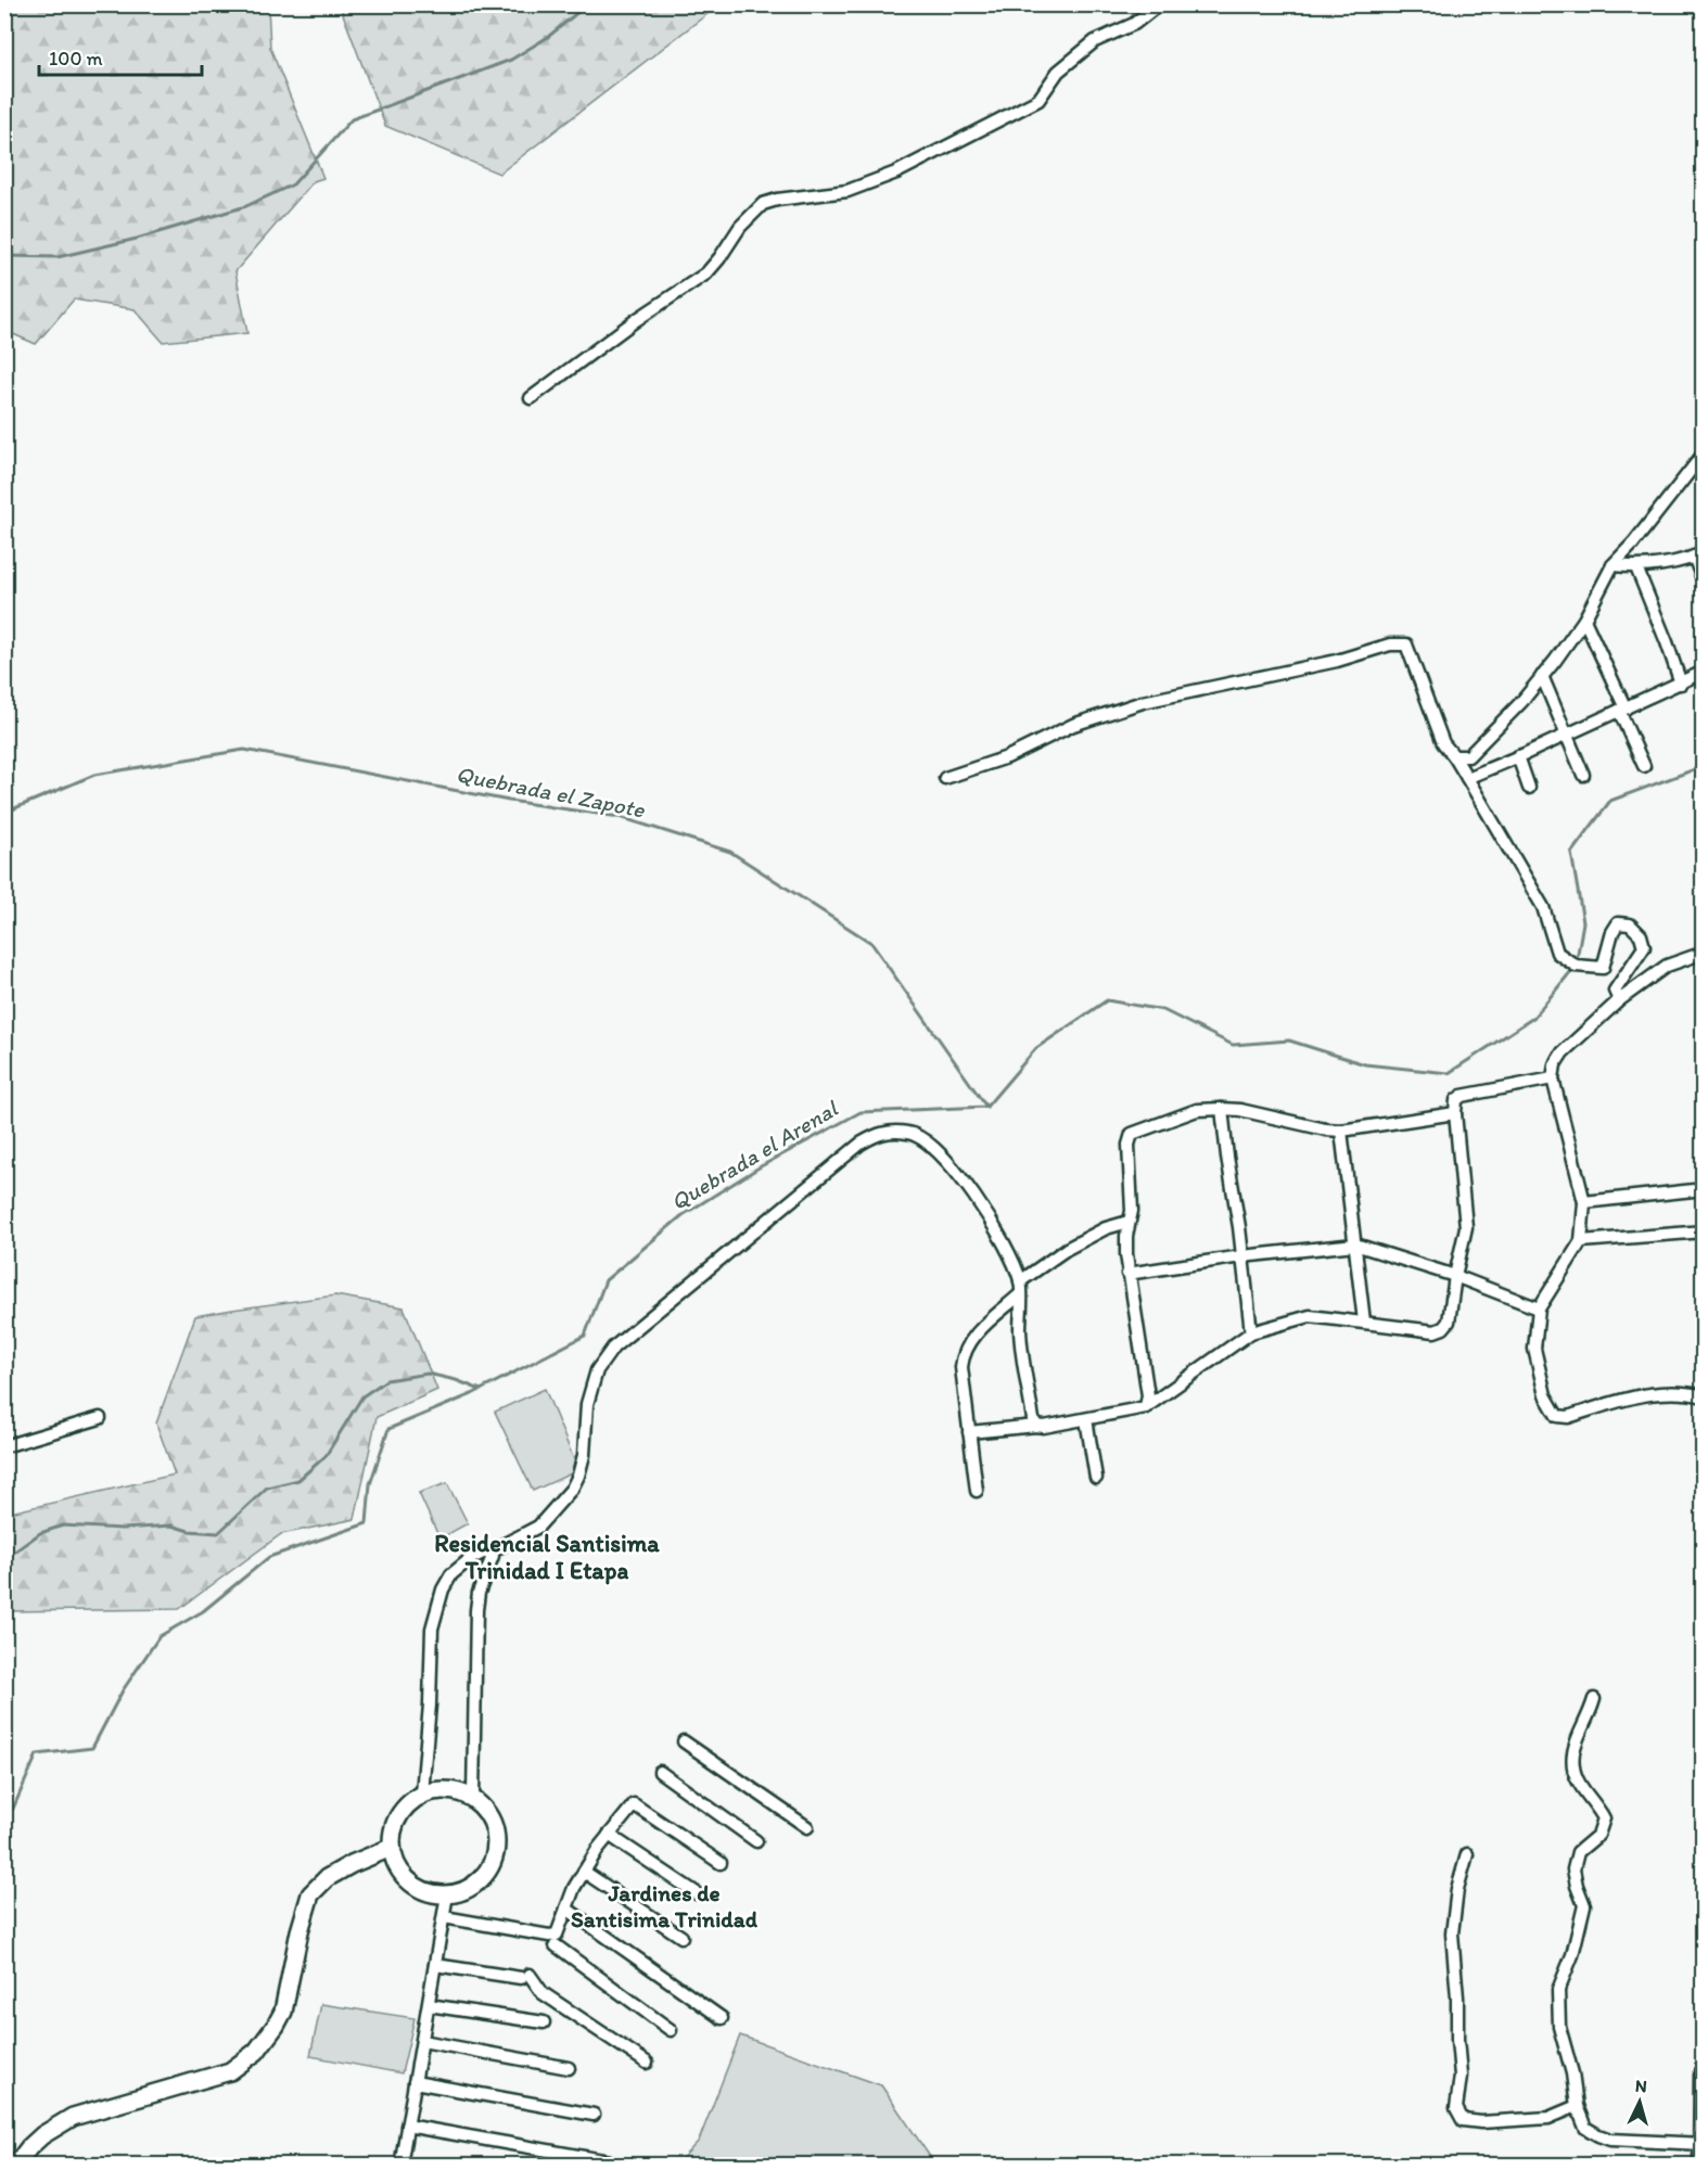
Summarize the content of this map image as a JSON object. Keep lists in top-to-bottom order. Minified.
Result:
{"districts":["Residencial Santisima Trinidad I Etapa","Jardines de Santisima Trinidad"],"water":["Quebrada el Zapote","Quebrada el Arenal"],"scale_bar":"100 m","north":"top"}
